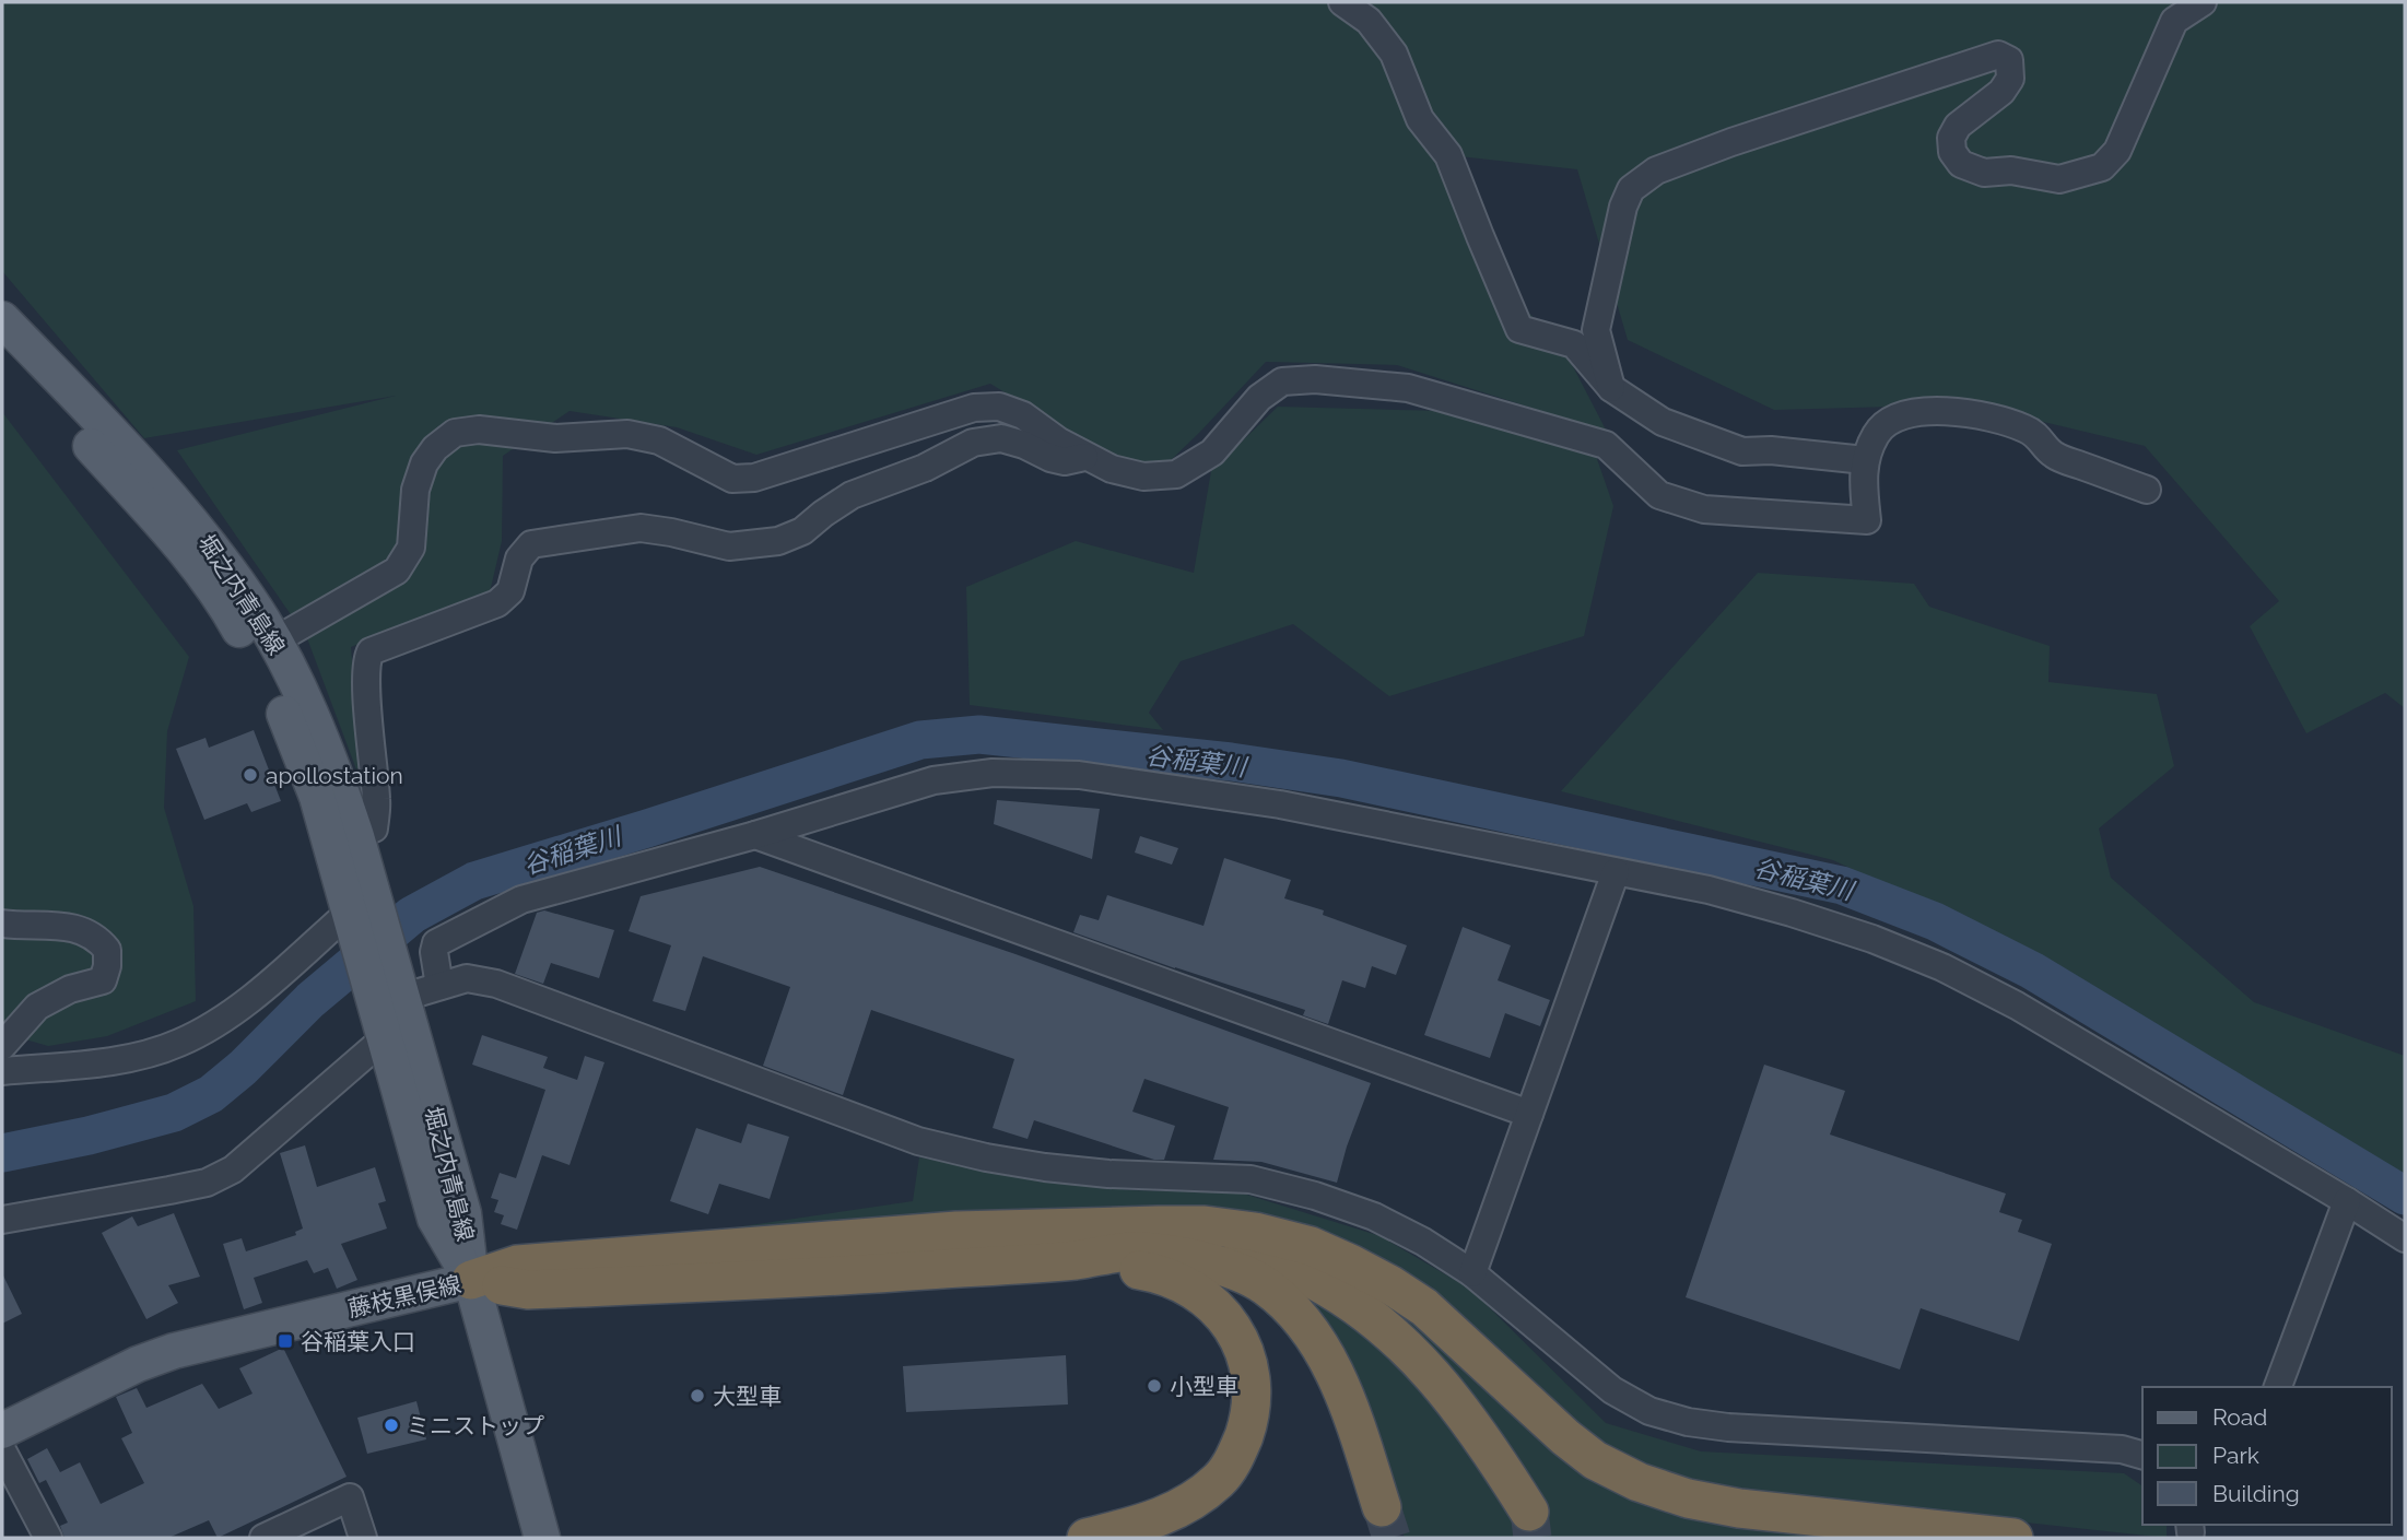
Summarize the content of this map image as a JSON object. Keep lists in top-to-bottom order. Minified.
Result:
{"streets":{"main road":["堀之内青島線","藤枝黒俣線"]},"crossings":[["堀之内青島線","藤枝黒俣線"]],"water":["谷稲葉川"],"places":{"other":["apollostation","小型車","大型車","ミニストップ"],"transit":["谷稲葉入口"]},"legend":["Road","Park","Building"]}
